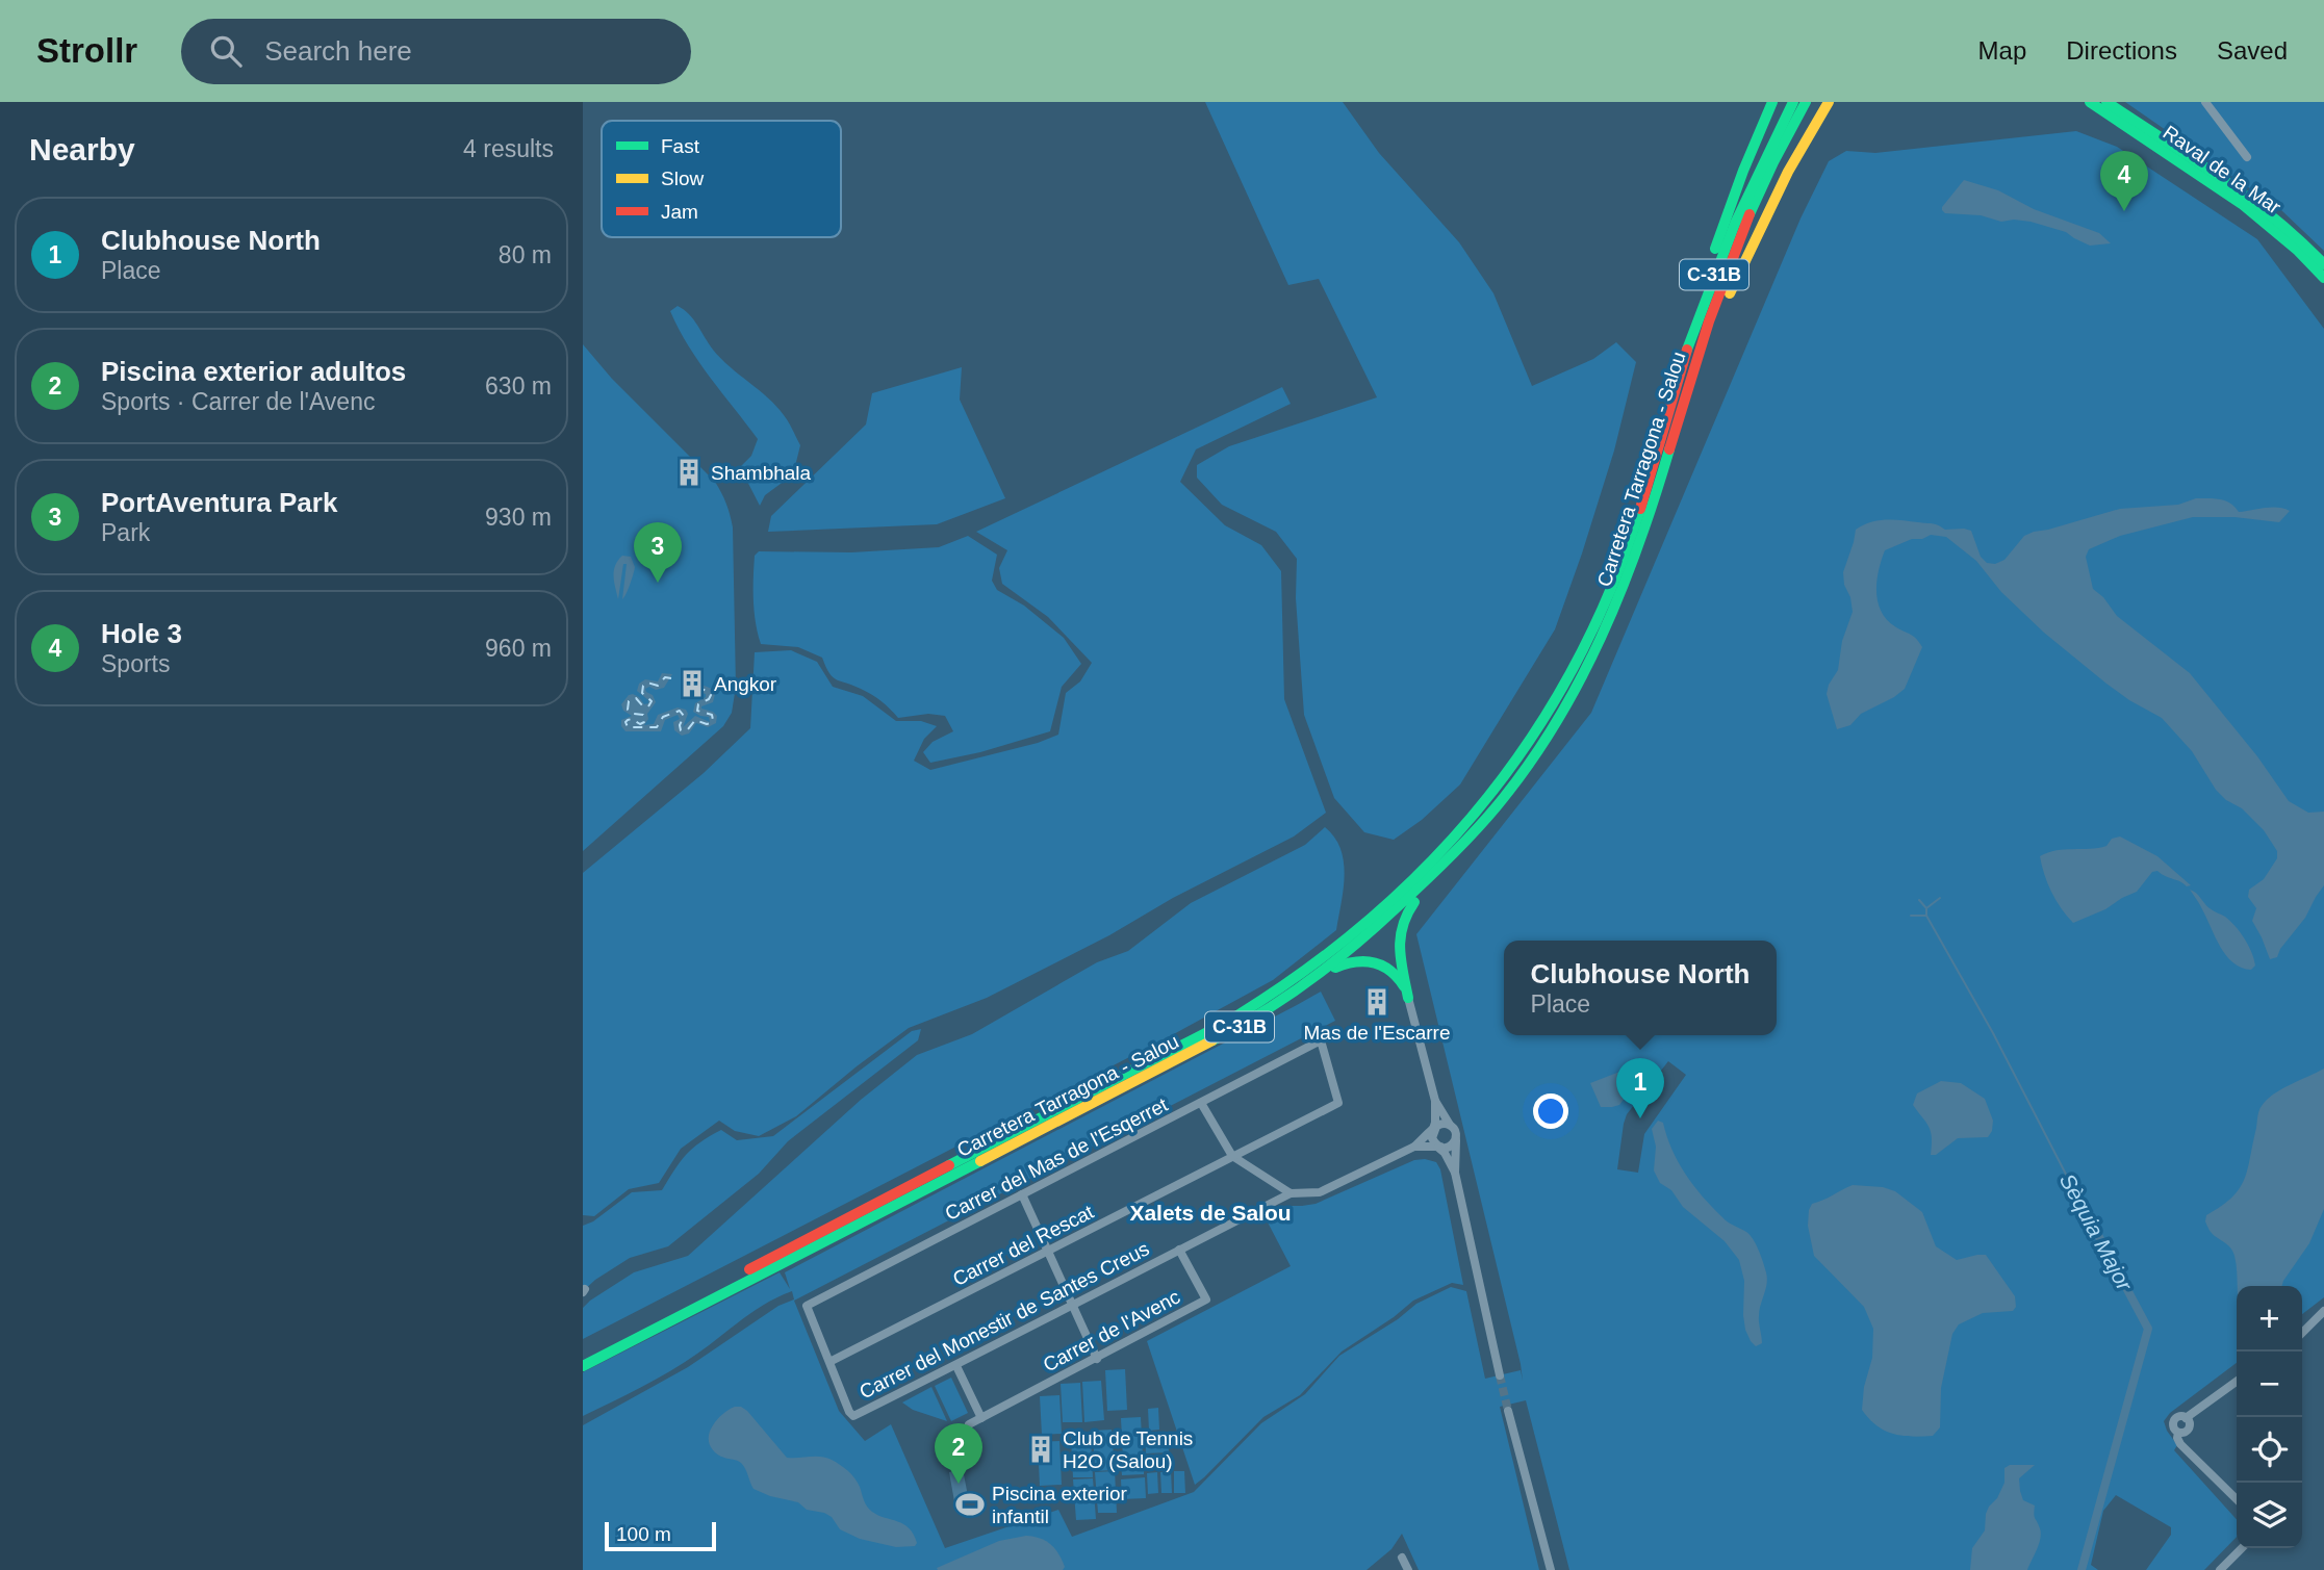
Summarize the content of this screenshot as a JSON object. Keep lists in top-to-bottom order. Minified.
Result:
{"streets":{"main road":["Raval de la Mar","C-31B","Carretera Tarragona - Salou"],"street":["Carrer del Mas de l'Esqerret","Carrer del Rescat","Carrer del Monestir de Santes Creus","Carrer de l'Avenc"]},"crossings":[["Carrer del Mas de l'Esqerret","Carrer del Rescat"],["Carrer del Mas de l'Esqerret","Carrer del Monestir de Santes Creus"],["Carrer del Rescat","Carrer del Monestir de Santes Creus"],["Carrer del Monestir de Santes Creus","Carrer de l'Avenc"]],"districts":["Xalets de Salou"],"water":["Sèquia Major"],"places":{"building":["Shambhala","Angkor","Mas de l'Escarre","Club de Tennis H2O (Salou)"],"sports":["Piscina exterior infantil"]},"legend":["Fast","Slow","Jam"],"scale_bar":"100 m","page":{"header":"Strollr","search":"Search here","nav":["Map","Directions","Saved"],"heading":["Nearby","4 results"],"pins":["4","3","1","2"],"list":[{"mark":"1","name":"Clubhouse North","note":"Place","value":"80 m"},{"mark":"2","name":"Piscina exterior adultos","note":"Sports · Carrer de l'Avenc","value":"630 m"},{"mark":"3","name":"PortAventura Park","note":"Park","value":"930 m"},{"mark":"4","name":"Hole 3","note":"Sports","value":"960 m"}],"popup":["Clubhouse North","Place"],"map_buttons":["+","−"],"scale":"100 m"}}
